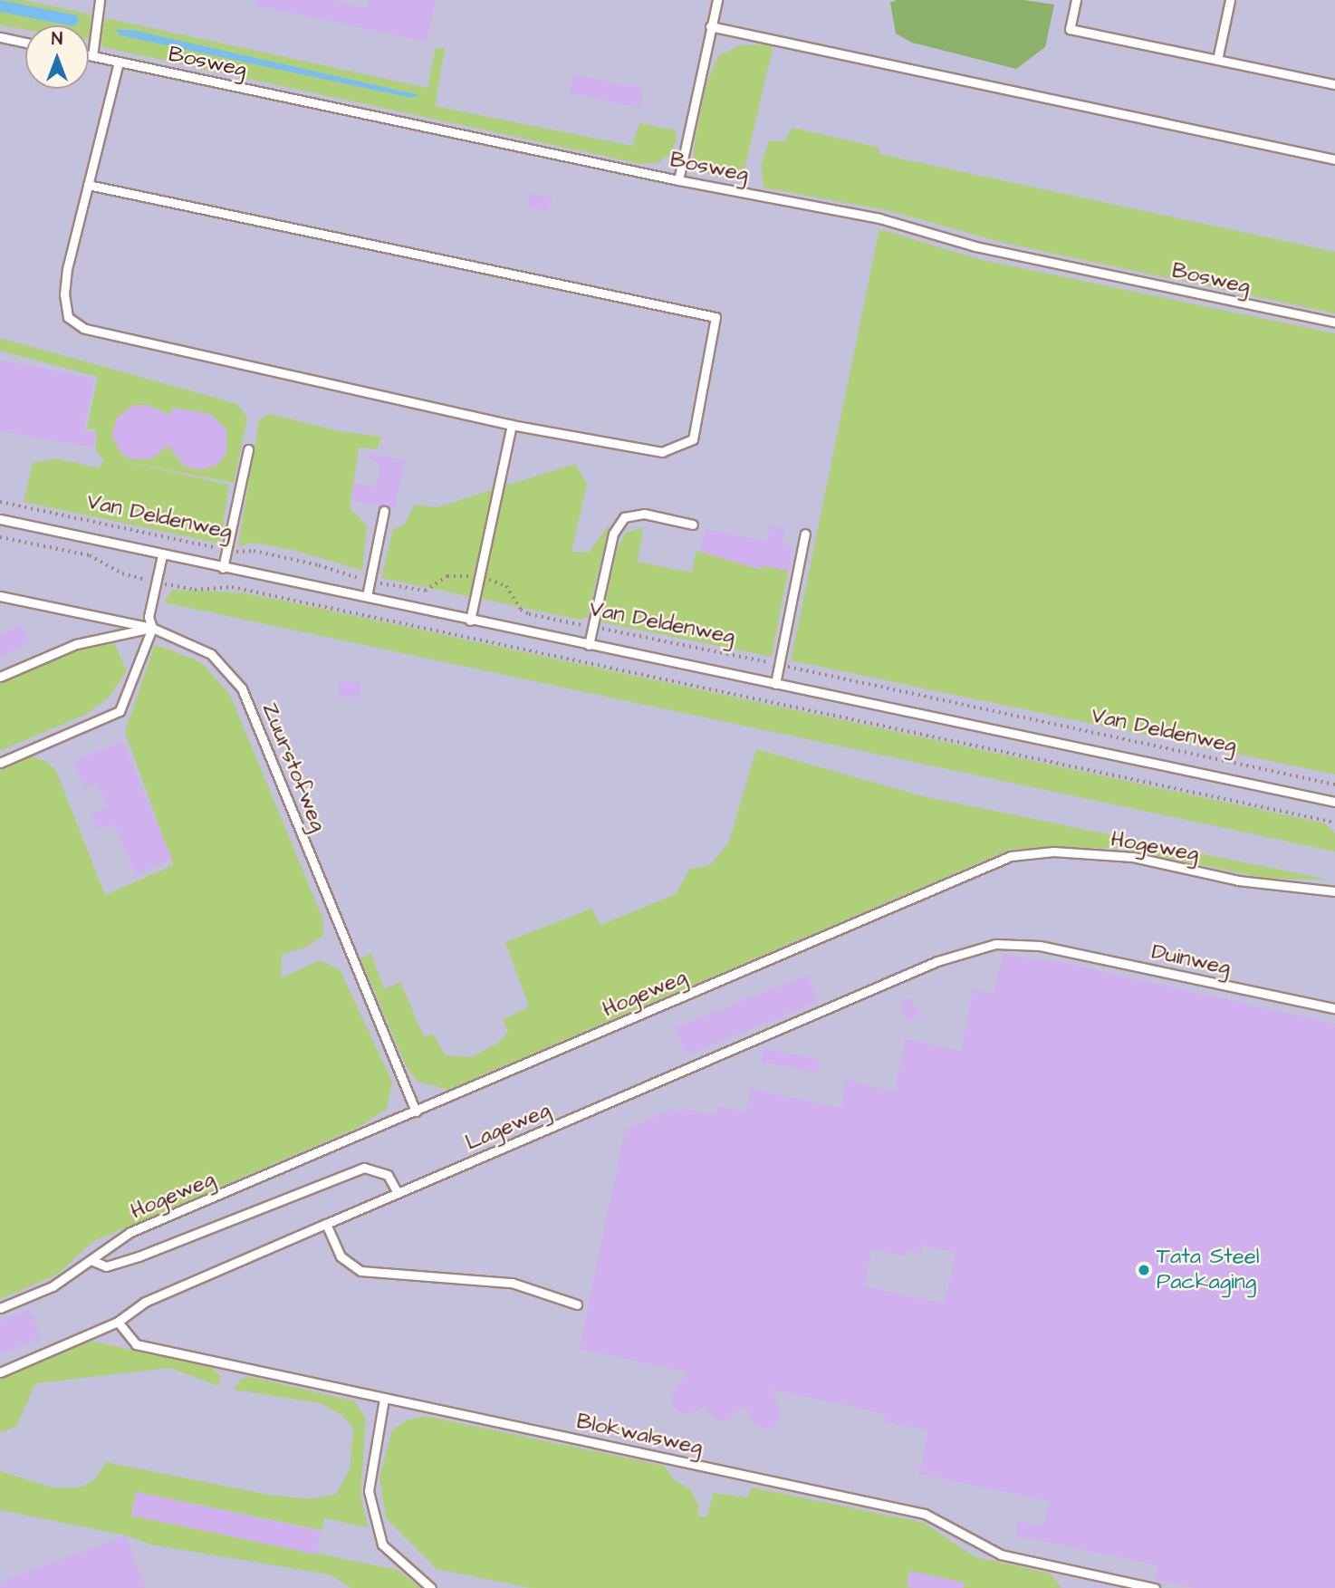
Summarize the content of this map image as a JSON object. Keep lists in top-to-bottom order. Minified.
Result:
{"streets":{"lane":["Bosweg","Van Deldenweg","Zuurstofweg","Hogeweg","Duinweg","Lageweg","Blokwalsweg"]},"crossings":[["Zuurstofweg","Hogeweg"],["Duinweg","Lageweg"],["Lageweg","Blokwalsweg"]],"places":["Tata Steel Packaging"],"north":"top"}
